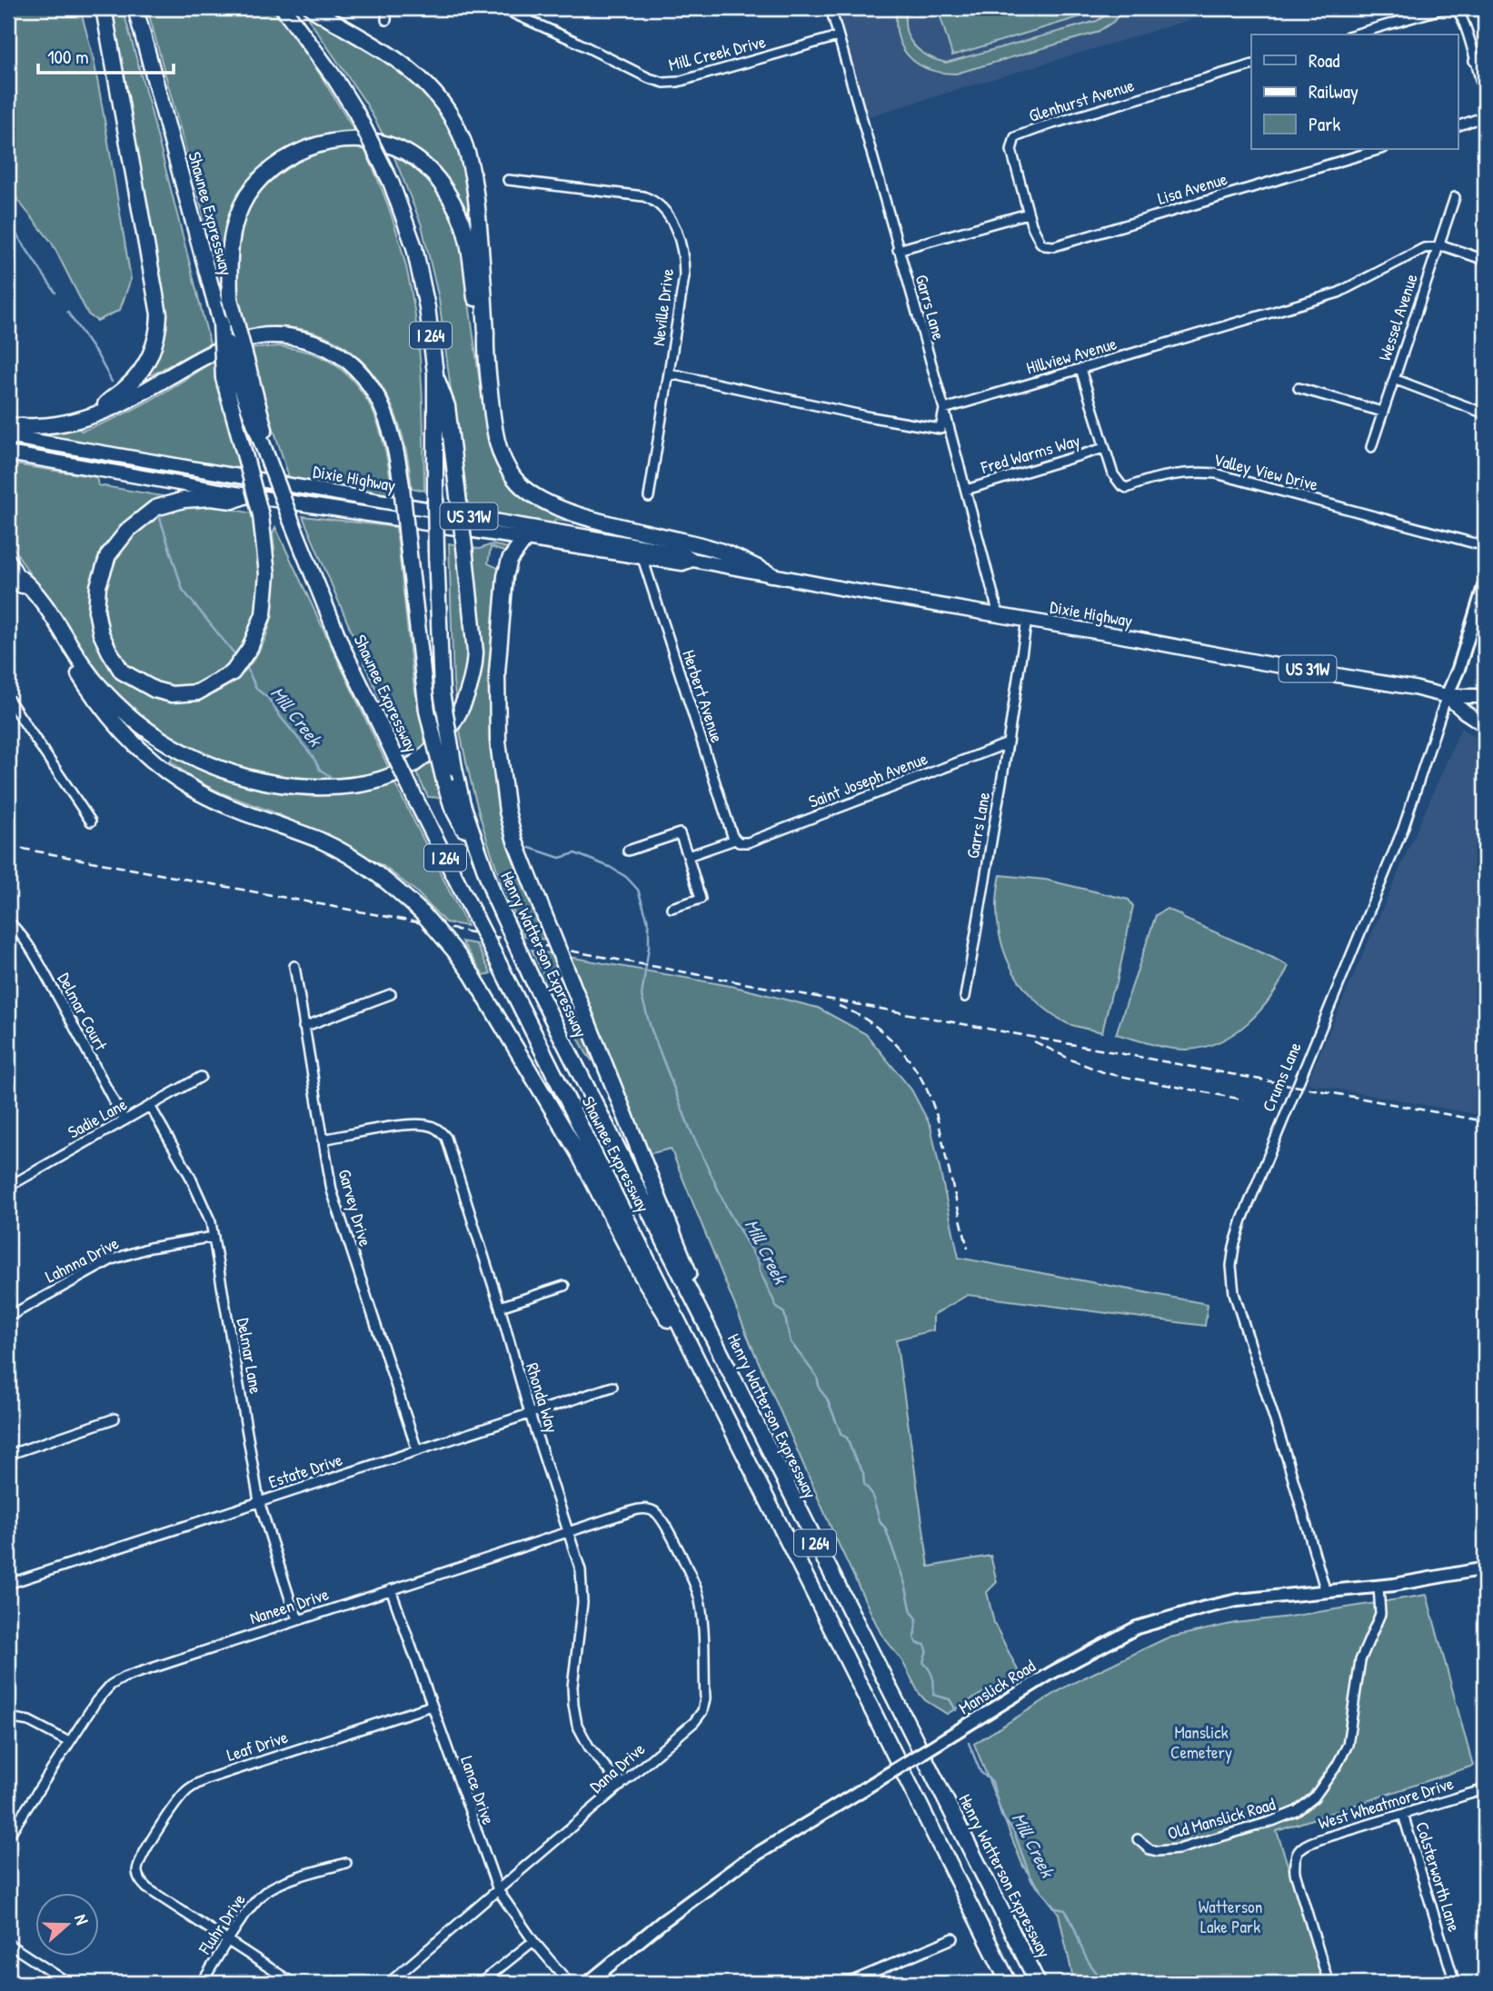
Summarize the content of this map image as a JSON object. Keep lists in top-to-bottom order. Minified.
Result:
{"streets":{"highway":["Shawnee Expressway","I 264","Henry Watterson Expressway"],"main road":["Dixie Highway","US 31W","Crums Lane","Manslick Road"],"street":["Mill Creek Drive","Glenhurst Avenue","Lisa Avenue","Neville Drive","Garrs Lane","Wessel Avenue","Hillview Avenue","Fred Warms Way","Valley View Drive","Herbert Avenue","Saint Joseph Avenue","Delmar Court","Sadie Lane","Garvey Drive","Lahnna Drive","Delmar Lane","Rhonda Way","Estate Drive","Naneen Drive","Leaf Drive","Dana Drive","Lance Drive","West Wheatmore Drive","Old Manslick Road","Colsterworth Lane","Fluhr Drive"]},"crossings":[["Mill Creek Drive","Garrs Lane"],["Glenhurst Avenue","Lisa Avenue"],["Shawnee Expressway","I 264"],["Garrs Lane","Hillview Avenue"],["Garrs Lane","Fred Warms Way"],["Garrs Lane","Dixie Highway"],["Garrs Lane","Saint Joseph Avenue"],["Wessel Avenue","Hillview Avenue"],["I 264","Henry Watterson Expressway"],["Hillview Avenue","Valley View Drive"],["Fred Warms Way","Valley View Drive"],["Dixie Highway","Herbert Avenue"],["Dixie Highway","Crums Lane"],["Herbert Avenue","Saint Joseph Avenue"],["Delmar Court","Sadie Lane"],["Crums Lane","Manslick Road"],["Sadie Lane","Delmar Lane"],["Garvey Drive","Rhonda Way"],["Garvey Drive","Estate Drive"],["Lahnna Drive","Delmar Lane"],["Delmar Lane","Estate Drive"],["Delmar Lane","Naneen Drive"],["Rhonda Way","Estate Drive"],["Rhonda Way","Naneen Drive"],["Rhonda Way","Dana Drive"],["Naneen Drive","Dana Drive"],["Naneen Drive","Lance Drive"],["Manslick Road","Old Manslick Road"],["Leaf Drive","Lance Drive"],["Leaf Drive","Fluhr Drive"],["Dana Drive","Lance Drive"],["West Wheatmore Drive","Colsterworth Lane"]],"water":["Mill Creek"],"parks":["Manslick Cemetery","Watterson Lake Park"],"legend":["Road","Railway","Park"],"scale_bar":"100 m","north":"right"}
